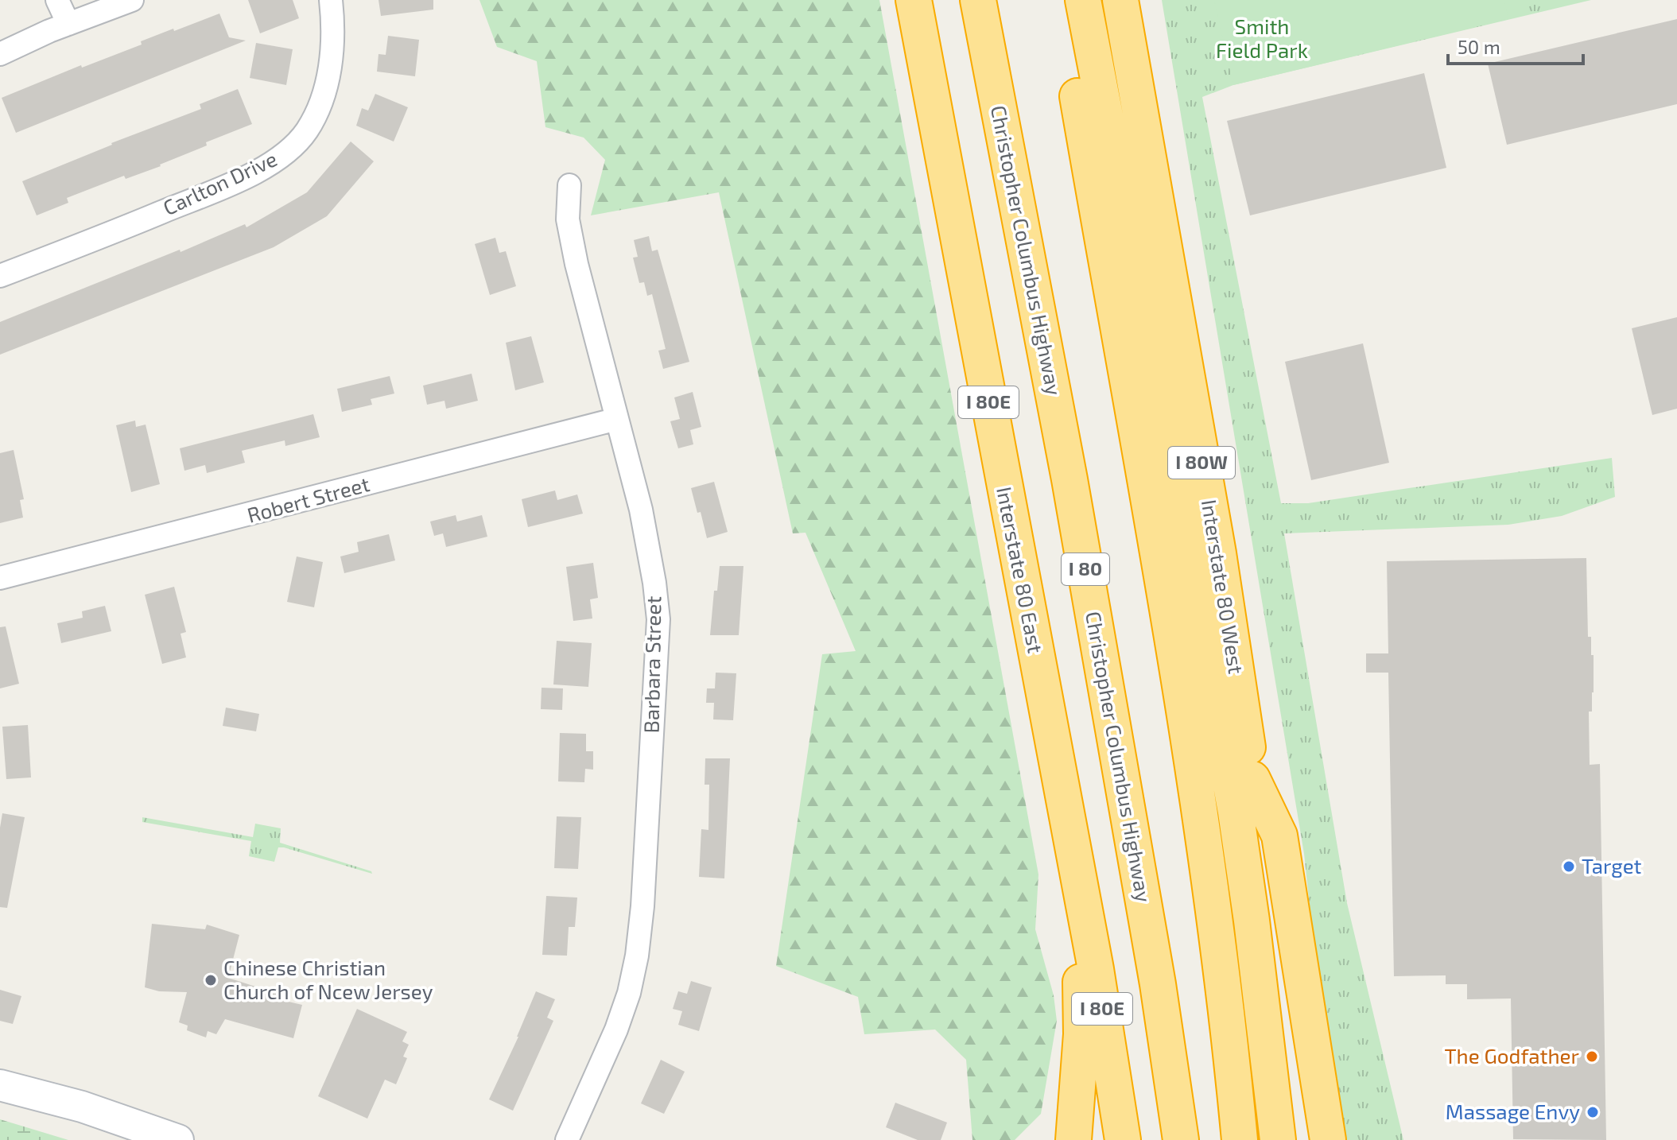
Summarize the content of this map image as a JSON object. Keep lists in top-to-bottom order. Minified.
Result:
{"streets":{"highway":["Christopher Columbus Highway","I 80E","I 80W","I 80","Interstate 80 East","Interstate 80 West"],"street":["Carlton Drive","Robert Street","Barbara Street"]},"crossings":[["Robert Street","Barbara Street"]],"parks":["Smith Field Park"],"places":["Target","Chinese Christian Church of Ncew Jersey","The Godfather","Massage Envy"],"scale_bar":"50 m"}
